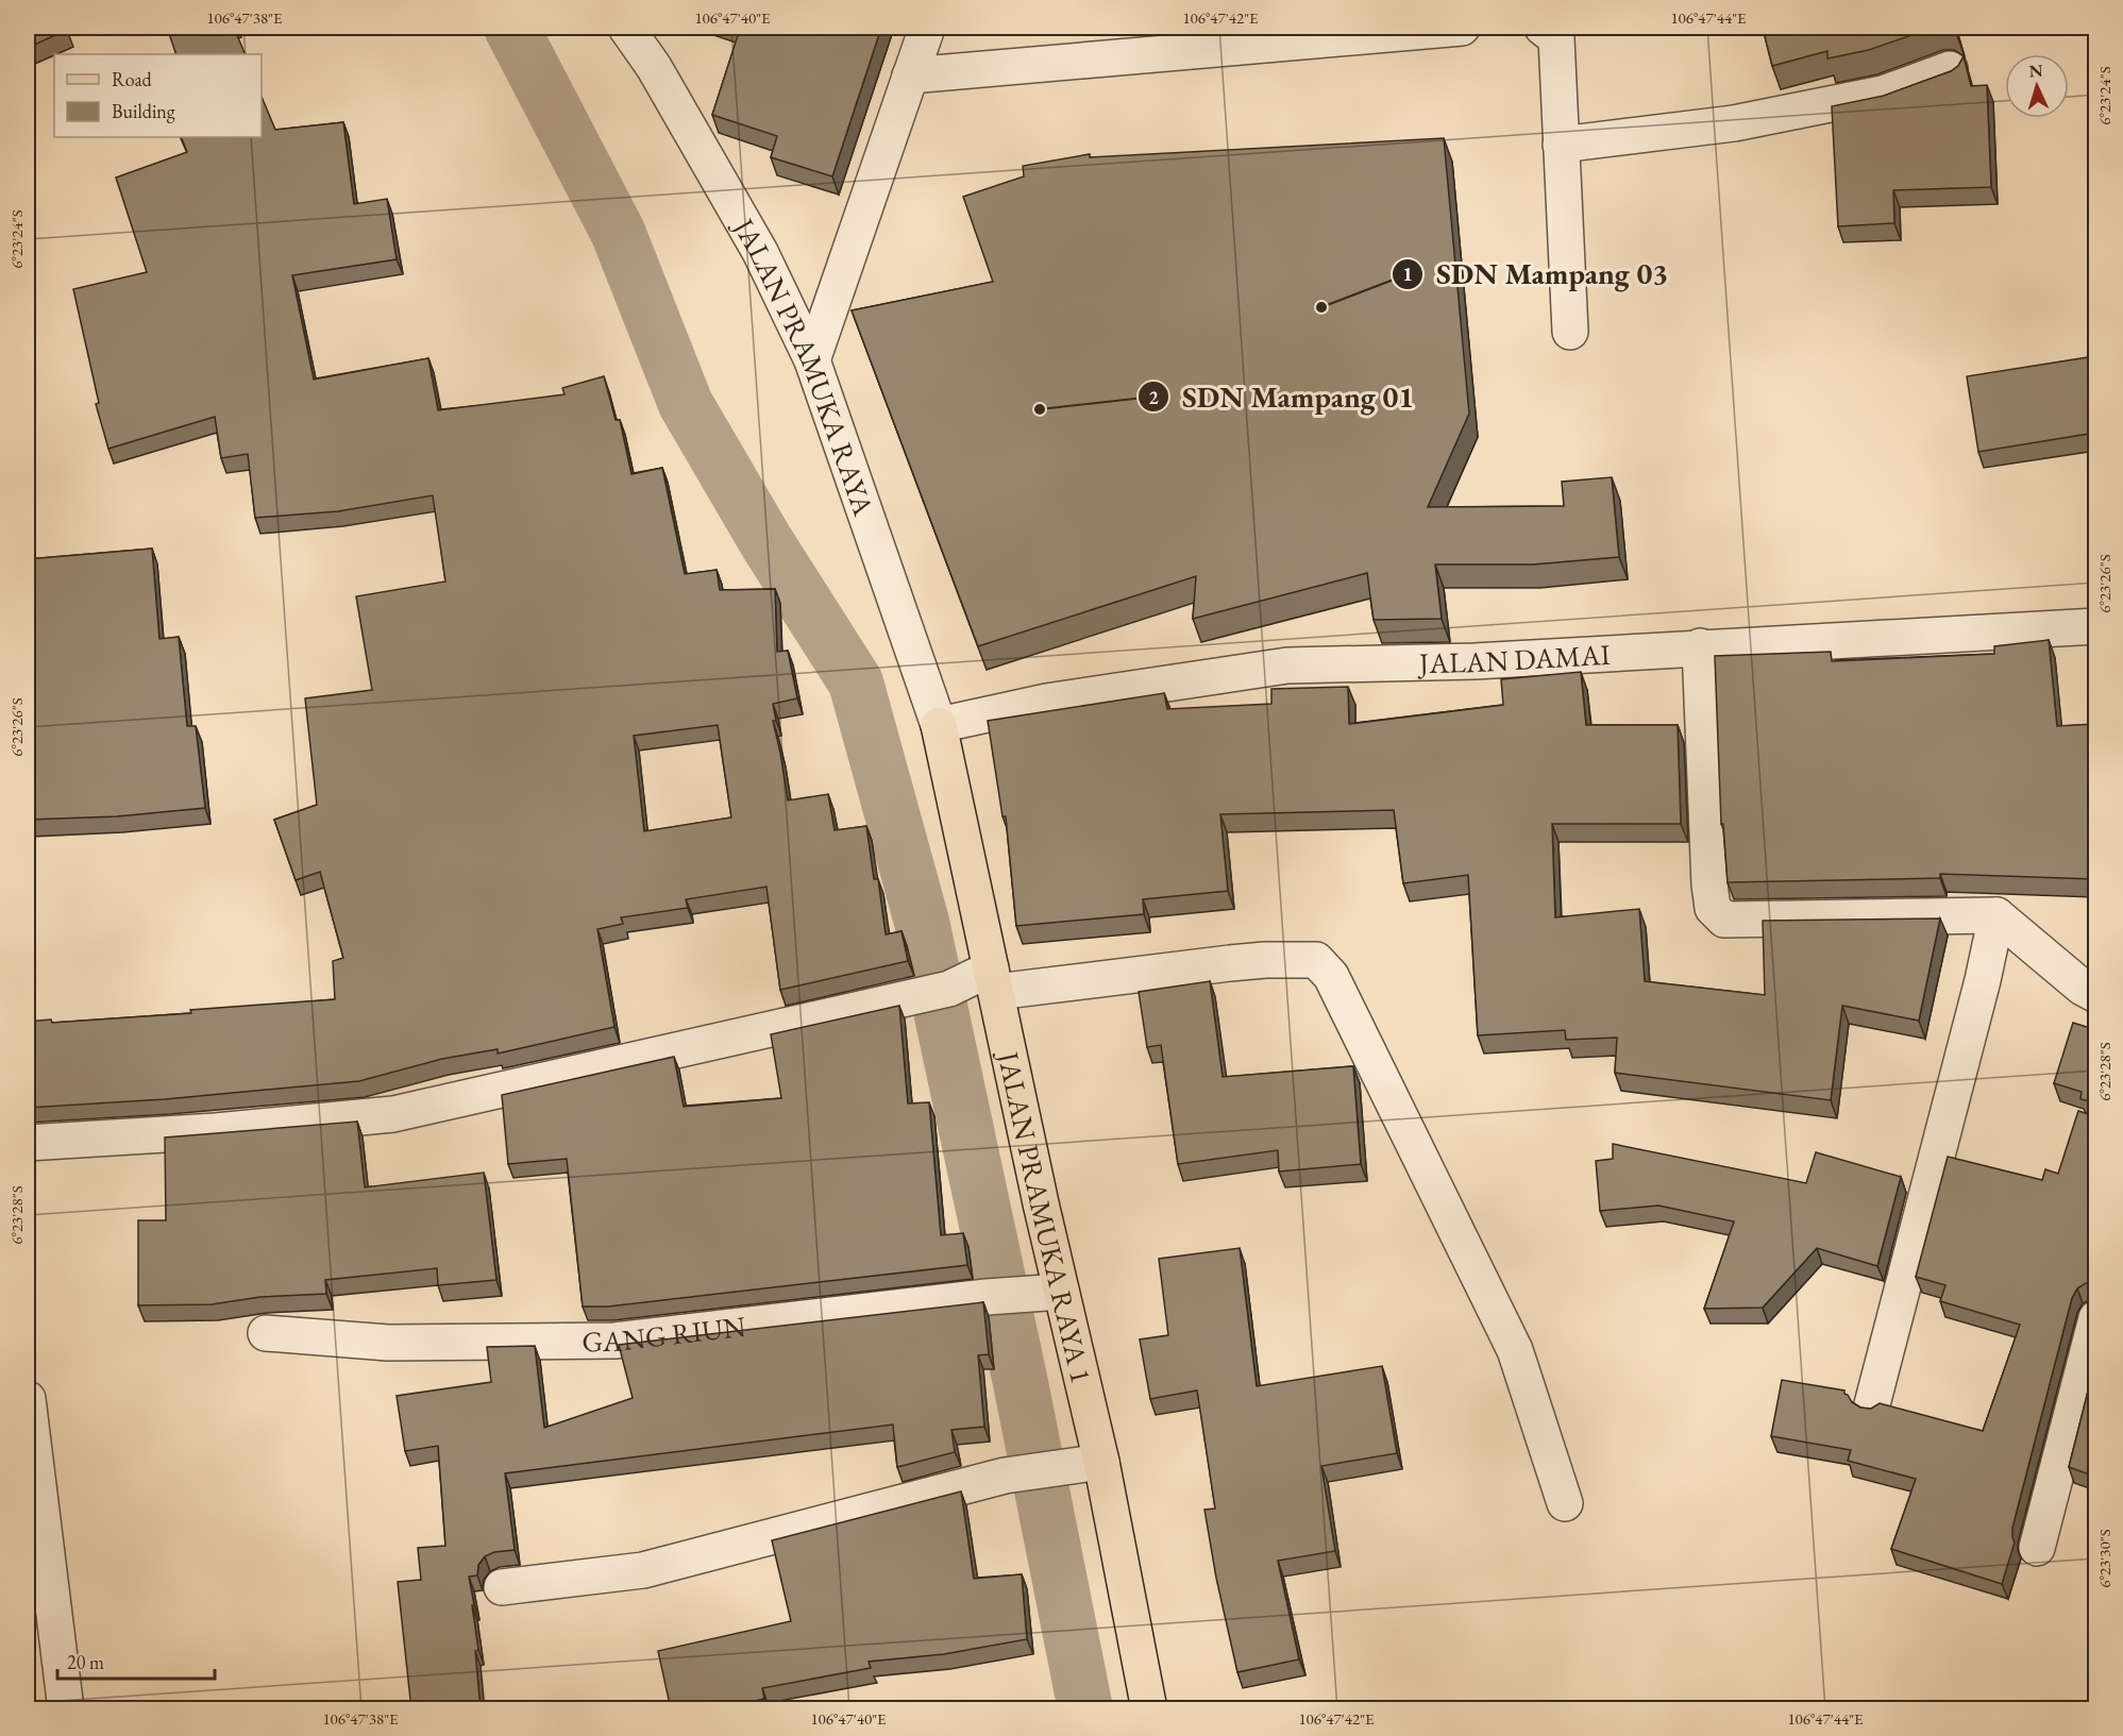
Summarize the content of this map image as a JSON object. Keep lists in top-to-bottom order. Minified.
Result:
{"streets":{"main road":["JALAN PRAMUKA RAYA 1"],"street":["JALAN PRAMUKA RAYA","JALAN DAMAI","GANG RIUN"]},"crossings":[["JALAN PRAMUKA RAYA","JALAN DAMAI"],["JALAN PRAMUKA RAYA","JALAN PRAMUKA RAYA 1"],["JALAN DAMAI","JALAN PRAMUKA RAYA 1"],["JALAN PRAMUKA RAYA 1","GANG RIUN"]],"places":["SDN Mampang 03","SDN Mampang 01"],"legend":["Road","Building"],"scale_bar":"20 m","north":"top","coordinates":["106°47'38\"E","106°47'40\"E","106°47'42\"E","106°47'44\"E","6°23'24\"S","6°23'26\"S","6°23'28\"S","6°23'30\"S"]}
